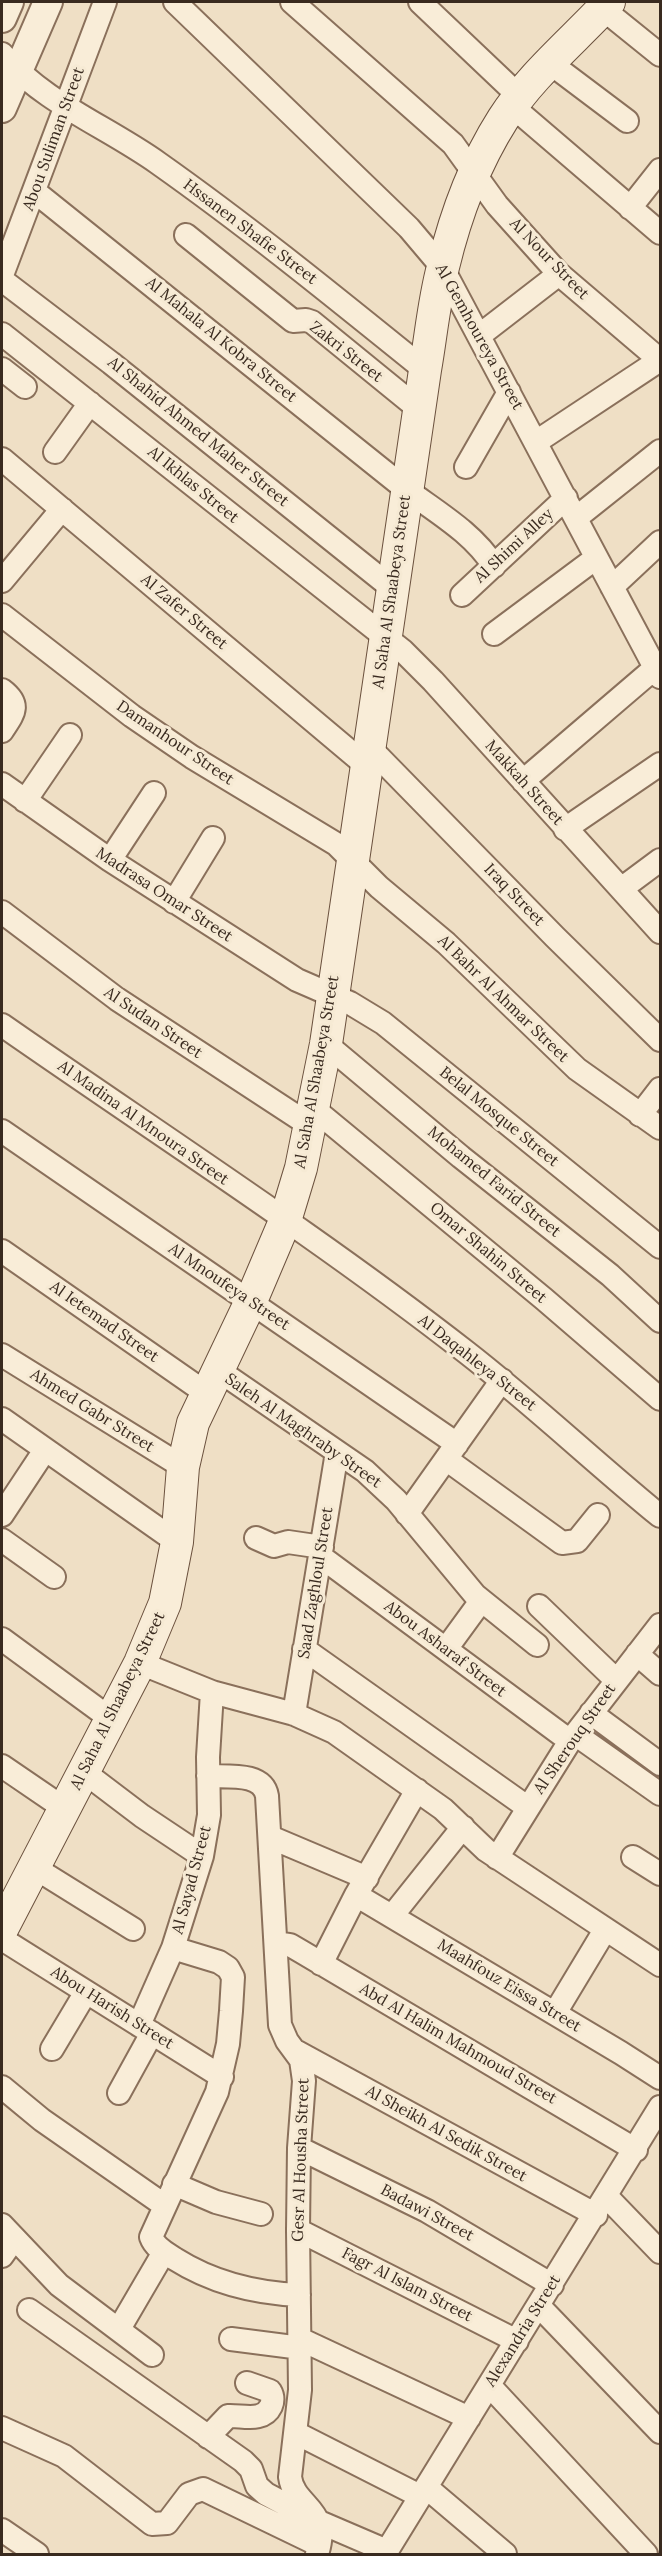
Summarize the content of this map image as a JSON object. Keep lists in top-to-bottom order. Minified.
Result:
{"streets":{"main road":["Al Saha Al Shaabeya Street"],"street":["Abou Suliman Street","Hssanen Shafie Street","Al Nour Street","Al Gemhoureya Street","Al Mahala Al Kobra Street","Zakri Street","Al Shahid Ahmed Maher Street","Al Ikhlas Street","Al Shimi Alley","Al Zafer Street","Damanhour Street","Makkah Street","Madrasa Omar Street","Iraq Street","Al Bahr Al Ahmar Street","Al Sudan Street","Belal Mosque Street","Al Madina Al Mnoura Street","Mohamed Farid Street","Omar Shahin Street","Al Mnoufeya Street","Al Ietemad Street","Al Daqahleya Street","Ahmed Gabr Street","Saleh Al Maghraby Street","Saad Zaghloul Street","Abou Asharaf Street","Al Sherouq Street","Al Sayad Street","Maahfouz Eissa Street","Abou Harish Street","Abd Al Halim Mahmoud Street","Al Sheikh Al Sedik Street","Gesr Al Housha Street","Badawi Street","Fagr Al Islam Street","Alexandria Street"]},"crossings":[["Abou Suliman Street","Hssanen Shafie Street"],["Abou Suliman Street","Al Mahala Al Kobra Street"],["Hssanen Shafie Street","Al Saha Al Shaabeya Street"],["Al Gemhoureya Street","Al Shimi Alley"],["Al Gemhoureya Street","Al Saha Al Shaabeya Street"],["Al Mahala Al Kobra Street","Al Shimi Alley"],["Al Mahala Al Kobra Street","Al Saha Al Shaabeya Street"],["Zakri Street","Al Saha Al Shaabeya Street"],["Al Shahid Ahmed Maher Street","Al Saha Al Shaabeya Street"],["Al Ikhlas Street","Al Saha Al Shaabeya Street"],["Al Ikhlas Street","Makkah Street"],["Al Saha Al Shaabeya Street","Al Zafer Street"],["Al Saha Al Shaabeya Street","Damanhour Street"],["Al Saha Al Shaabeya Street","Makkah Street"],["Al Saha Al Shaabeya Street","Madrasa Omar Street"],["Al Saha Al Shaabeya Street","Iraq Street"],["Al Saha Al Shaabeya Street","Al Bahr Al Ahmar Street"],["Al Saha Al Shaabeya Street","Al Sudan Street"],["Al Saha Al Shaabeya Street","Belal Mosque Street"],["Al Saha Al Shaabeya Street","Al Madina Al Mnoura Street"],["Al Saha Al Shaabeya Street","Mohamed Farid Street"],["Al Saha Al Shaabeya Street","Omar Shahin Street"],["Al Saha Al Shaabeya Street","Al Mnoufeya Street"],["Al Saha Al Shaabeya Street","Al Ietemad Street"],["Al Saha Al Shaabeya Street","Al Daqahleya Street"],["Al Saha Al Shaabeya Street","Ahmed Gabr Street"],["Al Saha Al Shaabeya Street","Saleh Al Maghraby Street"],["Al Saha Al Shaabeya Street","Abou Harish Street"],["Al Zafer Street","Iraq Street"],["Damanhour Street","Al Bahr Al Ahmar Street"],["Madrasa Omar Street","Belal Mosque Street"],["Al Sudan Street","Omar Shahin Street"],["Al Madina Al Mnoura Street","Al Daqahleya Street"],["Al Ietemad Street","Saleh Al Maghraby Street"],["Saleh Al Maghraby Street","Saad Zaghloul Street"],["Saad Zaghloul Street","Abou Asharaf Street"],["Abou Asharaf Street","Al Sherouq Street"],["Al Sayad Street","Abou Harish Street"],["Al Sayad Street","Gesr Al Housha Street"],["Maahfouz Eissa Street","Gesr Al Housha Street"],["Abd Al Halim Mahmoud Street","Gesr Al Housha Street"],["Abd Al Halim Mahmoud Street","Alexandria Street"],["Al Sheikh Al Sedik Street","Gesr Al Housha Street"],["Al Sheikh Al Sedik Street","Alexandria Street"],["Gesr Al Housha Street","Badawi Street"],["Gesr Al Housha Street","Fagr Al Islam Street"],["Badawi Street","Alexandria Street"],["Fagr Al Islam Street","Alexandria Street"]]}
